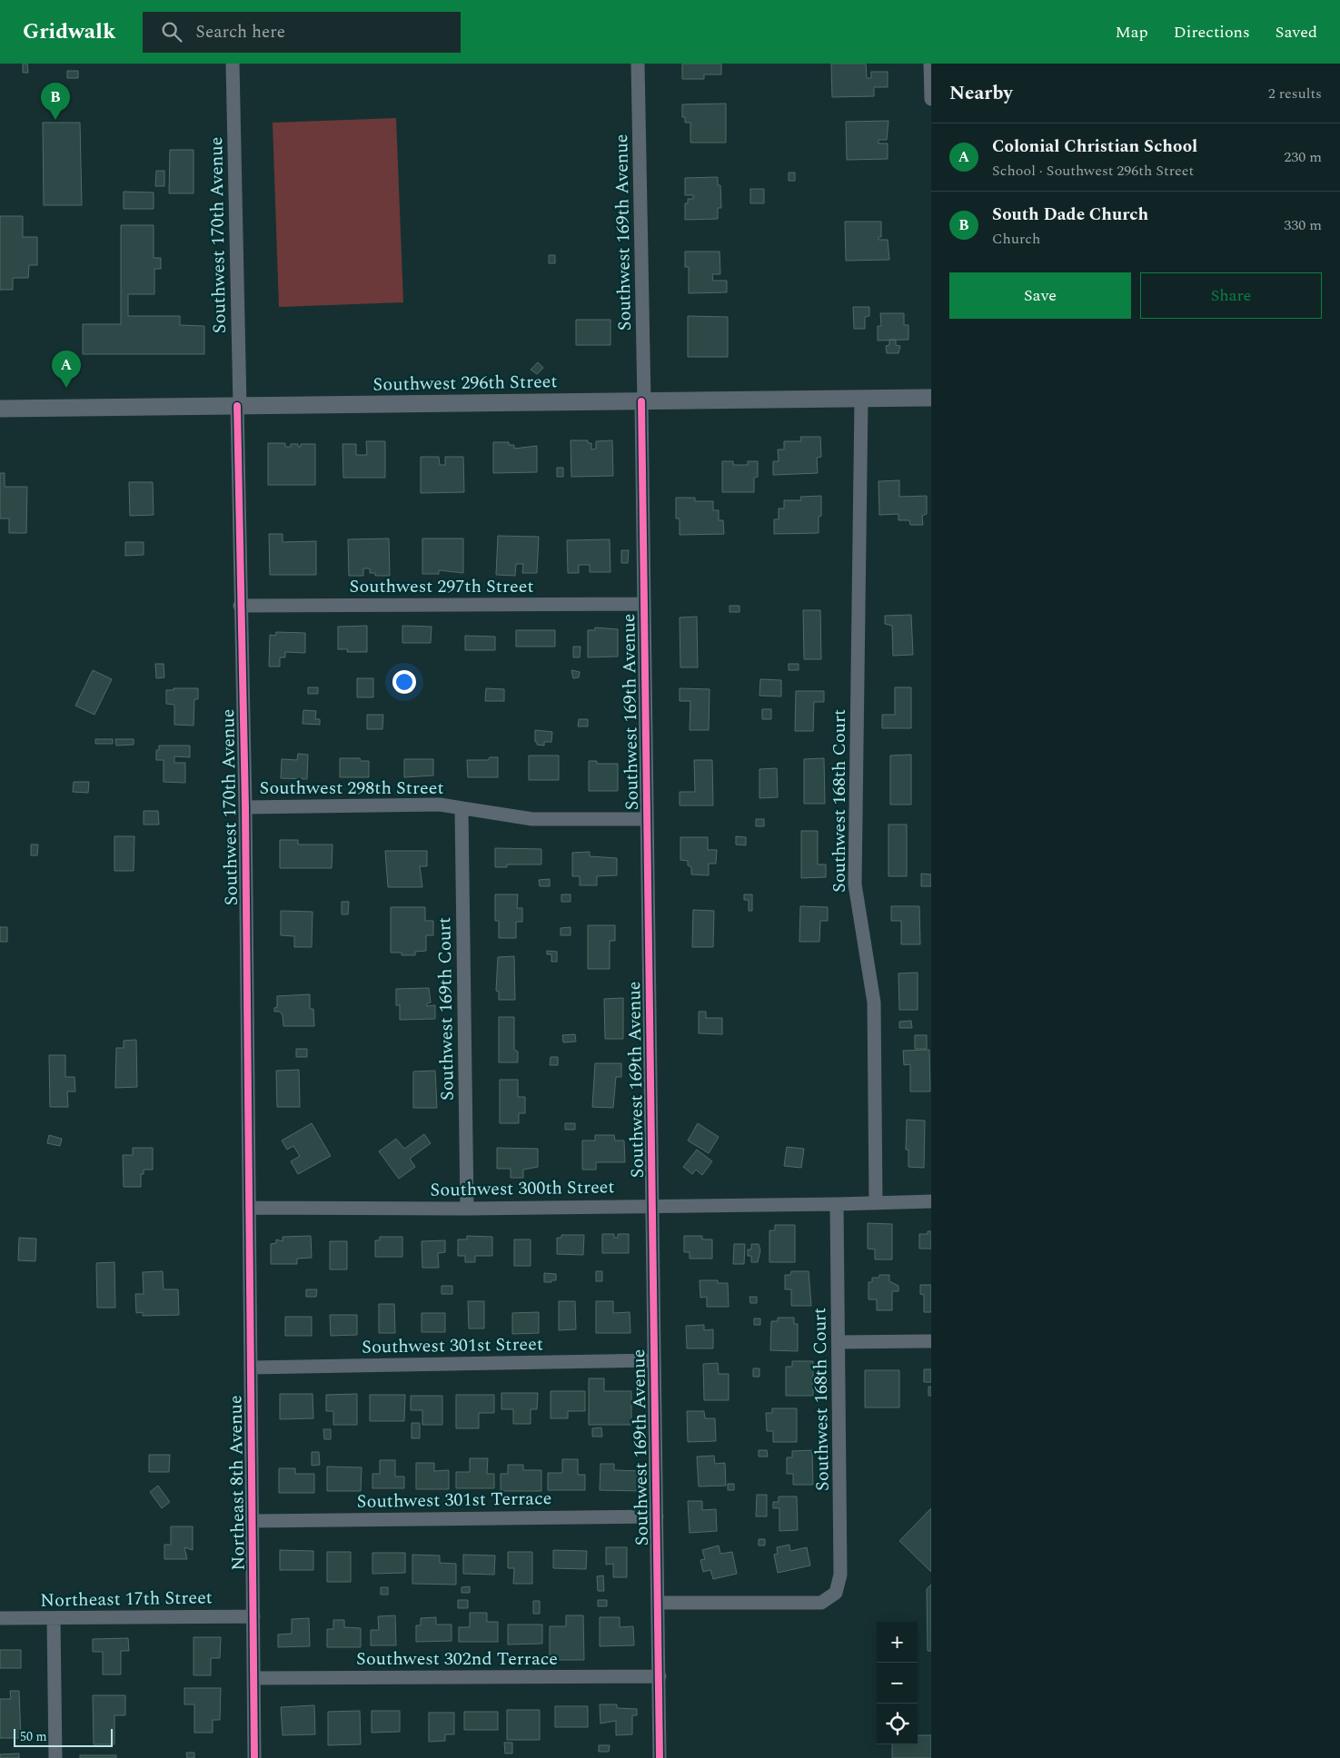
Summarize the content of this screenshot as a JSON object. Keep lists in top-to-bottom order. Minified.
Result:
{"streets":{"street":["Southwest 169th Avenue","Southwest 170th Avenue","Southwest 296th Street","Southwest 297th Street","Southwest 298th Street","Southwest 168th Court","Southwest 169th Court","Southwest 300th Street","Southwest 301st Street","Northeast 8th Avenue","Southwest 301st Terrace","Northeast 17th Street","Southwest 302nd Terrace"]},"crossings":[["Southwest 169th Avenue","Southwest 296th Street"],["Southwest 169th Avenue","Southwest 297th Street"],["Southwest 169th Avenue","Southwest 298th Street"],["Southwest 169th Avenue","Southwest 168th Court"],["Southwest 169th Avenue","Southwest 300th Street"],["Southwest 169th Avenue","Southwest 301st Street"],["Southwest 169th Avenue","Southwest 301st Terrace"],["Southwest 169th Avenue","Southwest 302nd Terrace"],["Southwest 170th Avenue","Southwest 296th Street"],["Southwest 170th Avenue","Southwest 297th Street"],["Southwest 170th Avenue","Southwest 298th Street"],["Southwest 170th Avenue","Southwest 300th Street"],["Southwest 170th Avenue","Northeast 8th Avenue"],["Southwest 296th Street","Southwest 168th Court"],["Southwest 298th Street","Southwest 169th Court"],["Southwest 168th Court","Southwest 300th Street"],["Southwest 169th Court","Southwest 300th Street"],["Southwest 300th Street","Northeast 8th Avenue"],["Southwest 301st Street","Northeast 8th Avenue"],["Northeast 8th Avenue","Southwest 301st Terrace"],["Northeast 8th Avenue","Northeast 17th Street"],["Northeast 8th Avenue","Southwest 302nd Terrace"]],"scale_bar":"50 m","page":{"header":"Gridwalk","search":"Search here","nav":["Map","Directions","Saved"],"heading":["Nearby","2 results"],"pins":["B","A"],"list":[{"mark":"A","name":"Colonial Christian School","note":"School · Southwest 296th Street","value":"230 m"},{"mark":"B","name":"South Dade Church","note":"Church","value":"330 m"}],"buttons":["Save","Share"],"map_buttons":["+","−"],"scale":"50 m"}}
